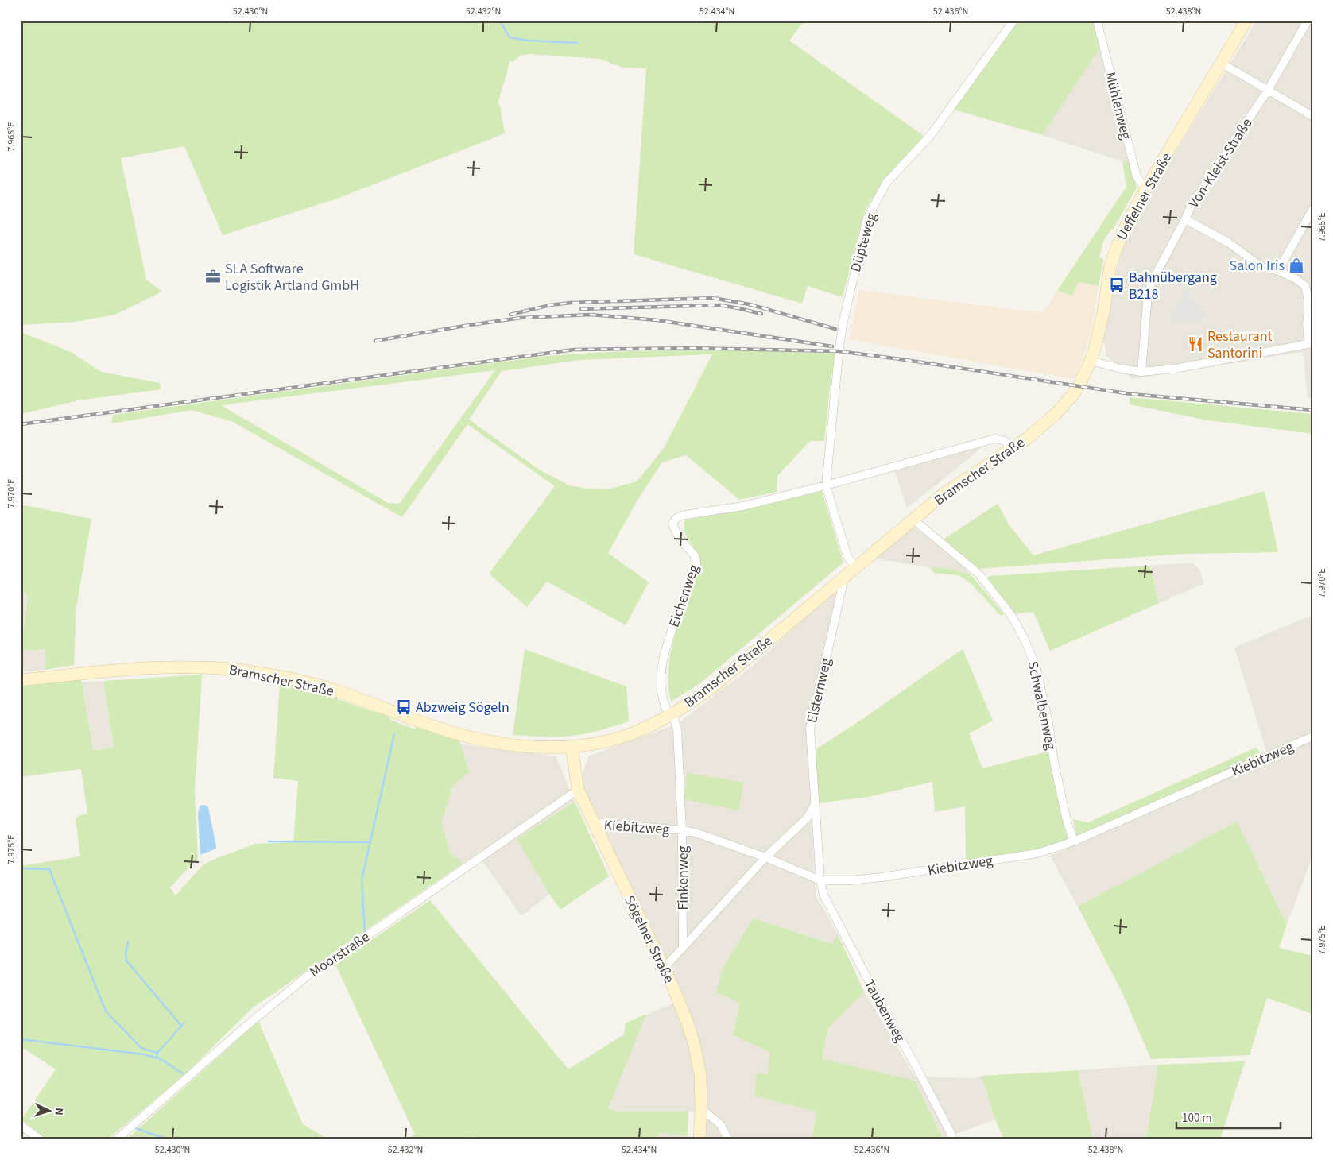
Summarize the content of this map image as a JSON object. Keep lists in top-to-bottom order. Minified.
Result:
{"streets":{"street":["Mühlenweg","Von-Kleist-Straße","Ueffelner Straße","Düpteweg","Bramscher Straße","Eichenweg","Elsternweg","Schwalbenweg","Kiebitzweg","Finkenweg","Sögelner Straße","Moorstraße","Taubenweg"]},"crossings":[["Mühlenweg","Ueffelner Straße"],["Ueffelner Straße","Bramscher Straße"],["Düpteweg","Eichenweg"],["Bramscher Straße","Eichenweg"],["Bramscher Straße","Elsternweg"],["Bramscher Straße","Schwalbenweg"],["Bramscher Straße","Finkenweg"],["Bramscher Straße","Sögelner Straße"],["Eichenweg","Finkenweg"],["Elsternweg","Kiebitzweg"],["Elsternweg","Taubenweg"],["Schwalbenweg","Kiebitzweg"],["Kiebitzweg","Finkenweg"],["Kiebitzweg","Sögelner Straße"],["Kiebitzweg","Taubenweg"],["Sögelner Straße","Moorstraße"]],"places":{"shop":["Salon Iris"],"office":["SLA Software Logistik Artland GmbH"],"bus stop":["Bahnübergang B218","Abzweig Sögeln"],"restaurant":["Restaurant Santorini"]},"scale_bar":"100 m","north":"right","coordinates":["52.430°N","52.432°N","52.434°N","52.436°N","52.438°N","7.965°E","7.970°E","7.975°E"]}
